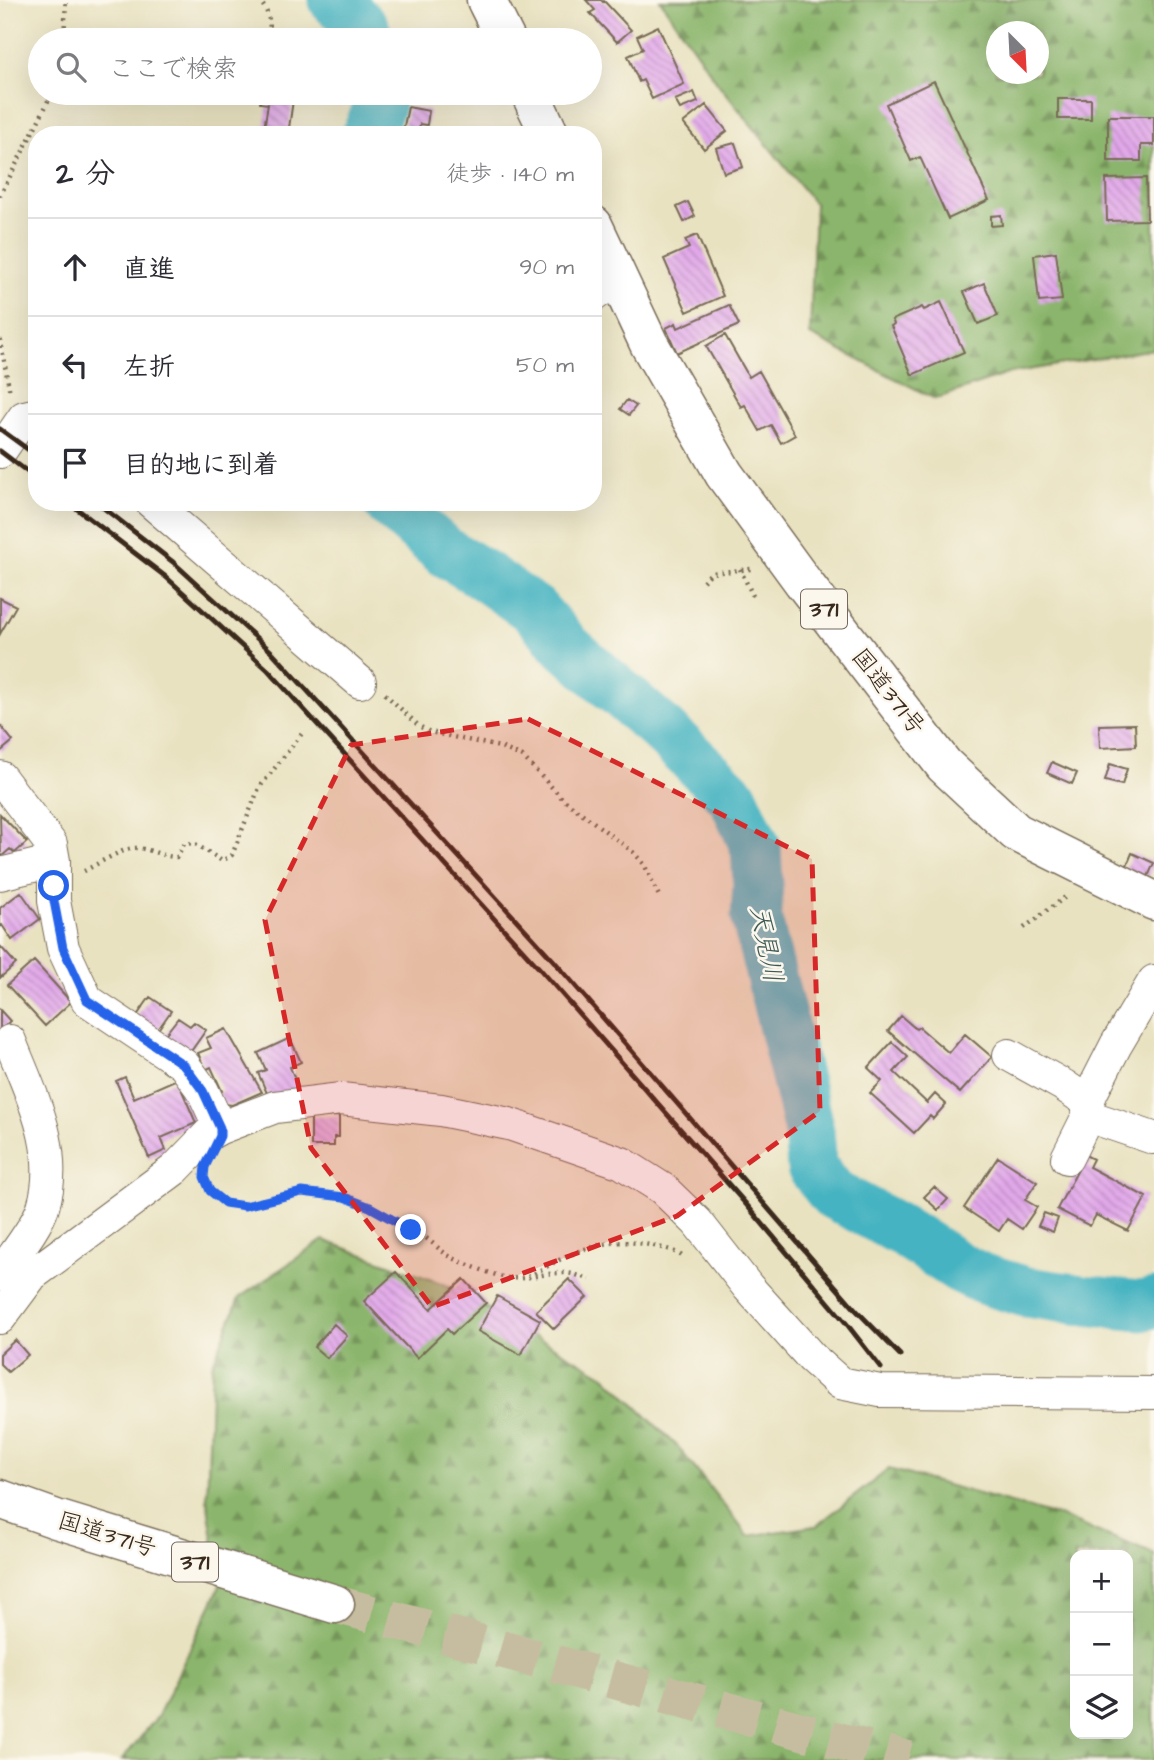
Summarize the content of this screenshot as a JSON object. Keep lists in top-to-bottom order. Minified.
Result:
{"streets":{"highway":["371","国道371号"]},"water":["天見川"],"north":"bottom right","page":{"search":"ここで検索","heading":["2 分","徒歩 · 140 m"],"list":[["直進","90 m"],["左折","50 m"],"目的地に到着"],"map_buttons":["+","−"]}}
